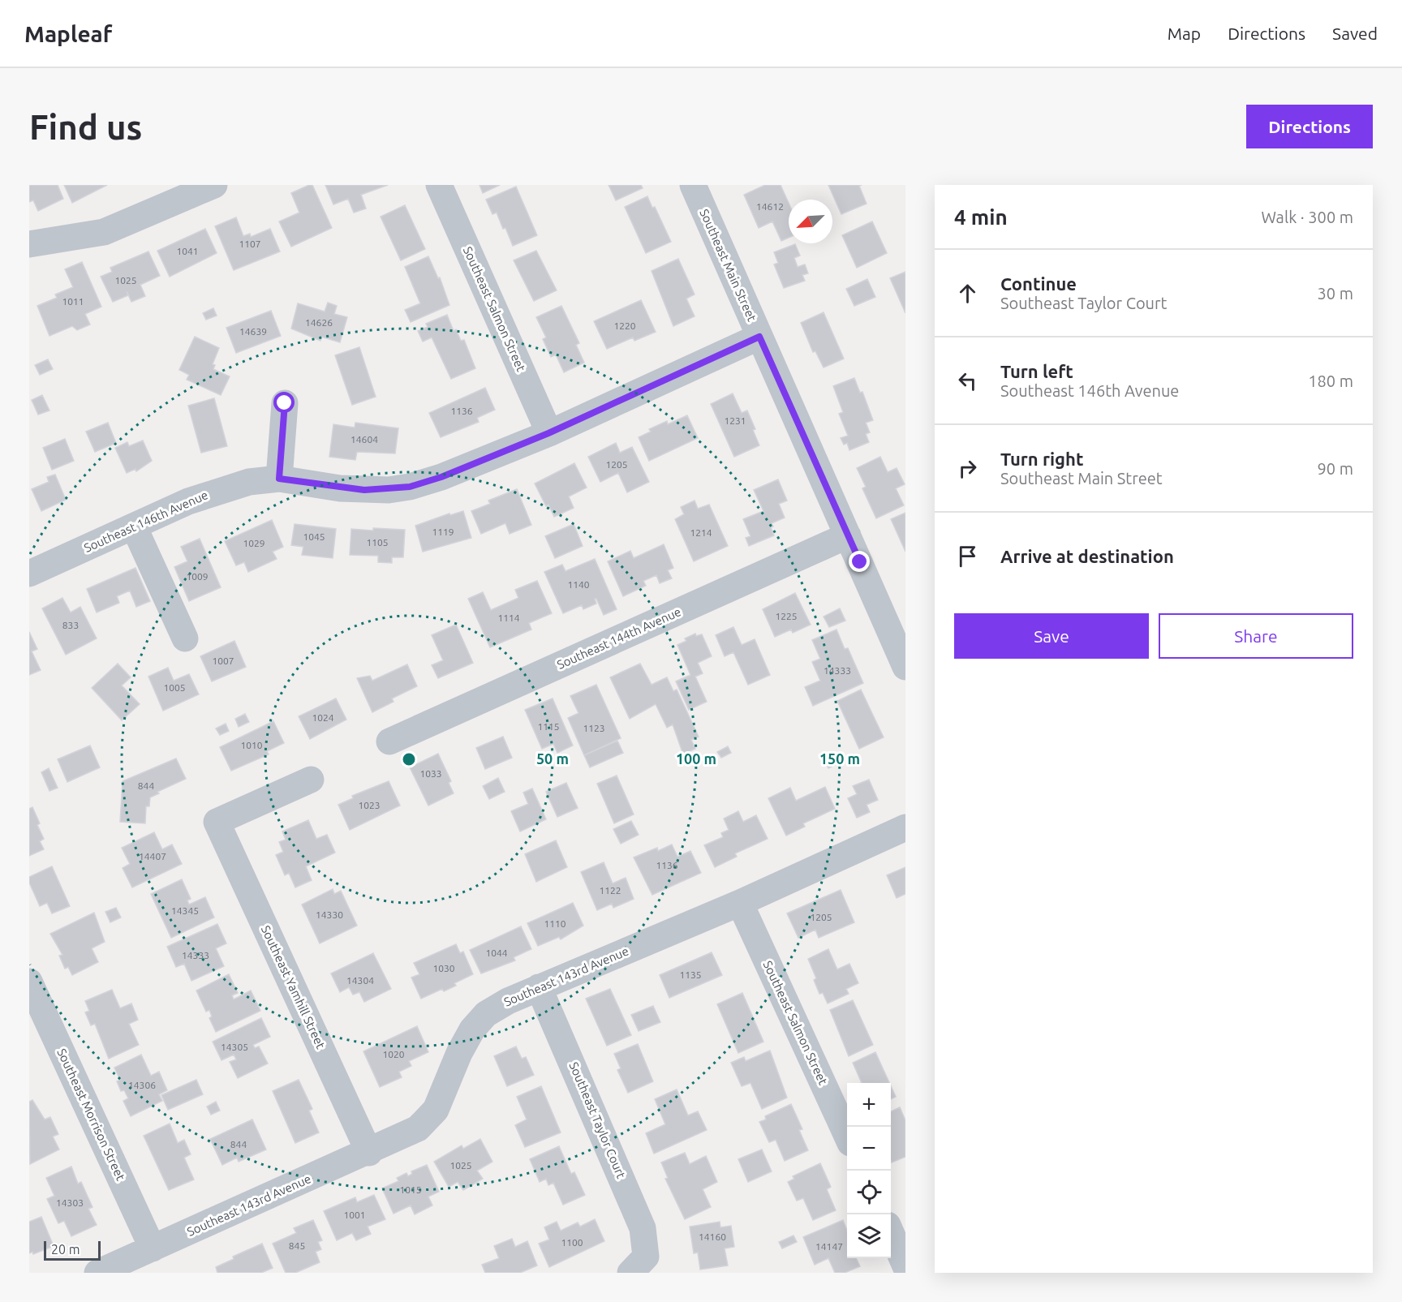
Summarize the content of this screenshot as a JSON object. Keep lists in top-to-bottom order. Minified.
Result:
{"streets":{"street":["Southeast Main Street","Southeast Salmon Street","Southeast 146th Avenue","Southeast 144th Avenue","Southeast 143rd Avenue","Southeast Yamhill Street","Southeast Morrison Street","Southeast Taylor Court"]},"crossings":[["Southeast Main Street","Southeast 146th Avenue"],["Southeast Main Street","Southeast 144th Avenue"],["Southeast Salmon Street","Southeast 146th Avenue"],["Southeast Salmon Street","Southeast 143rd Avenue"],["Southeast 143rd Avenue","Southeast Yamhill Street"],["Southeast 143rd Avenue","Southeast Morrison Street"],["Southeast 143rd Avenue","Southeast Taylor Court"]],"house_numbers":["14612","1107","1041","1025","1011","14626","1220","14639","1136","1231","14604","1205","1119","1214","1045","1105","1029","1009","1140","1225","1114","833","1007","14333","1005","1024","1115","1123","1010","1033","844","1023","14407","1136","1122","14345","14330","1205","1110","1044","14333","1030","1135","14304","14305","1020","14306","844","1025","1015","14303","1001","14160","1100","845","14147"],"scale_bar":"20 m","north":"bottom left","page":{"header":"Mapleaf","nav":["Map","Directions","Saved"],"buttons":["Directions",["Save","Share"]],"title":"Find us","heading":["4 min","Walk · 300 m"],"list":[["Continue","Southeast Taylor Court","30 m"],["Turn left","Southeast 146th Avenue","180 m"],["Turn right","Southeast Main Street","90 m"],"Arrive at destination"],"map_buttons":["+","−"],"scale":"20 m"},"rings":["50 m","100 m","150 m"]}
